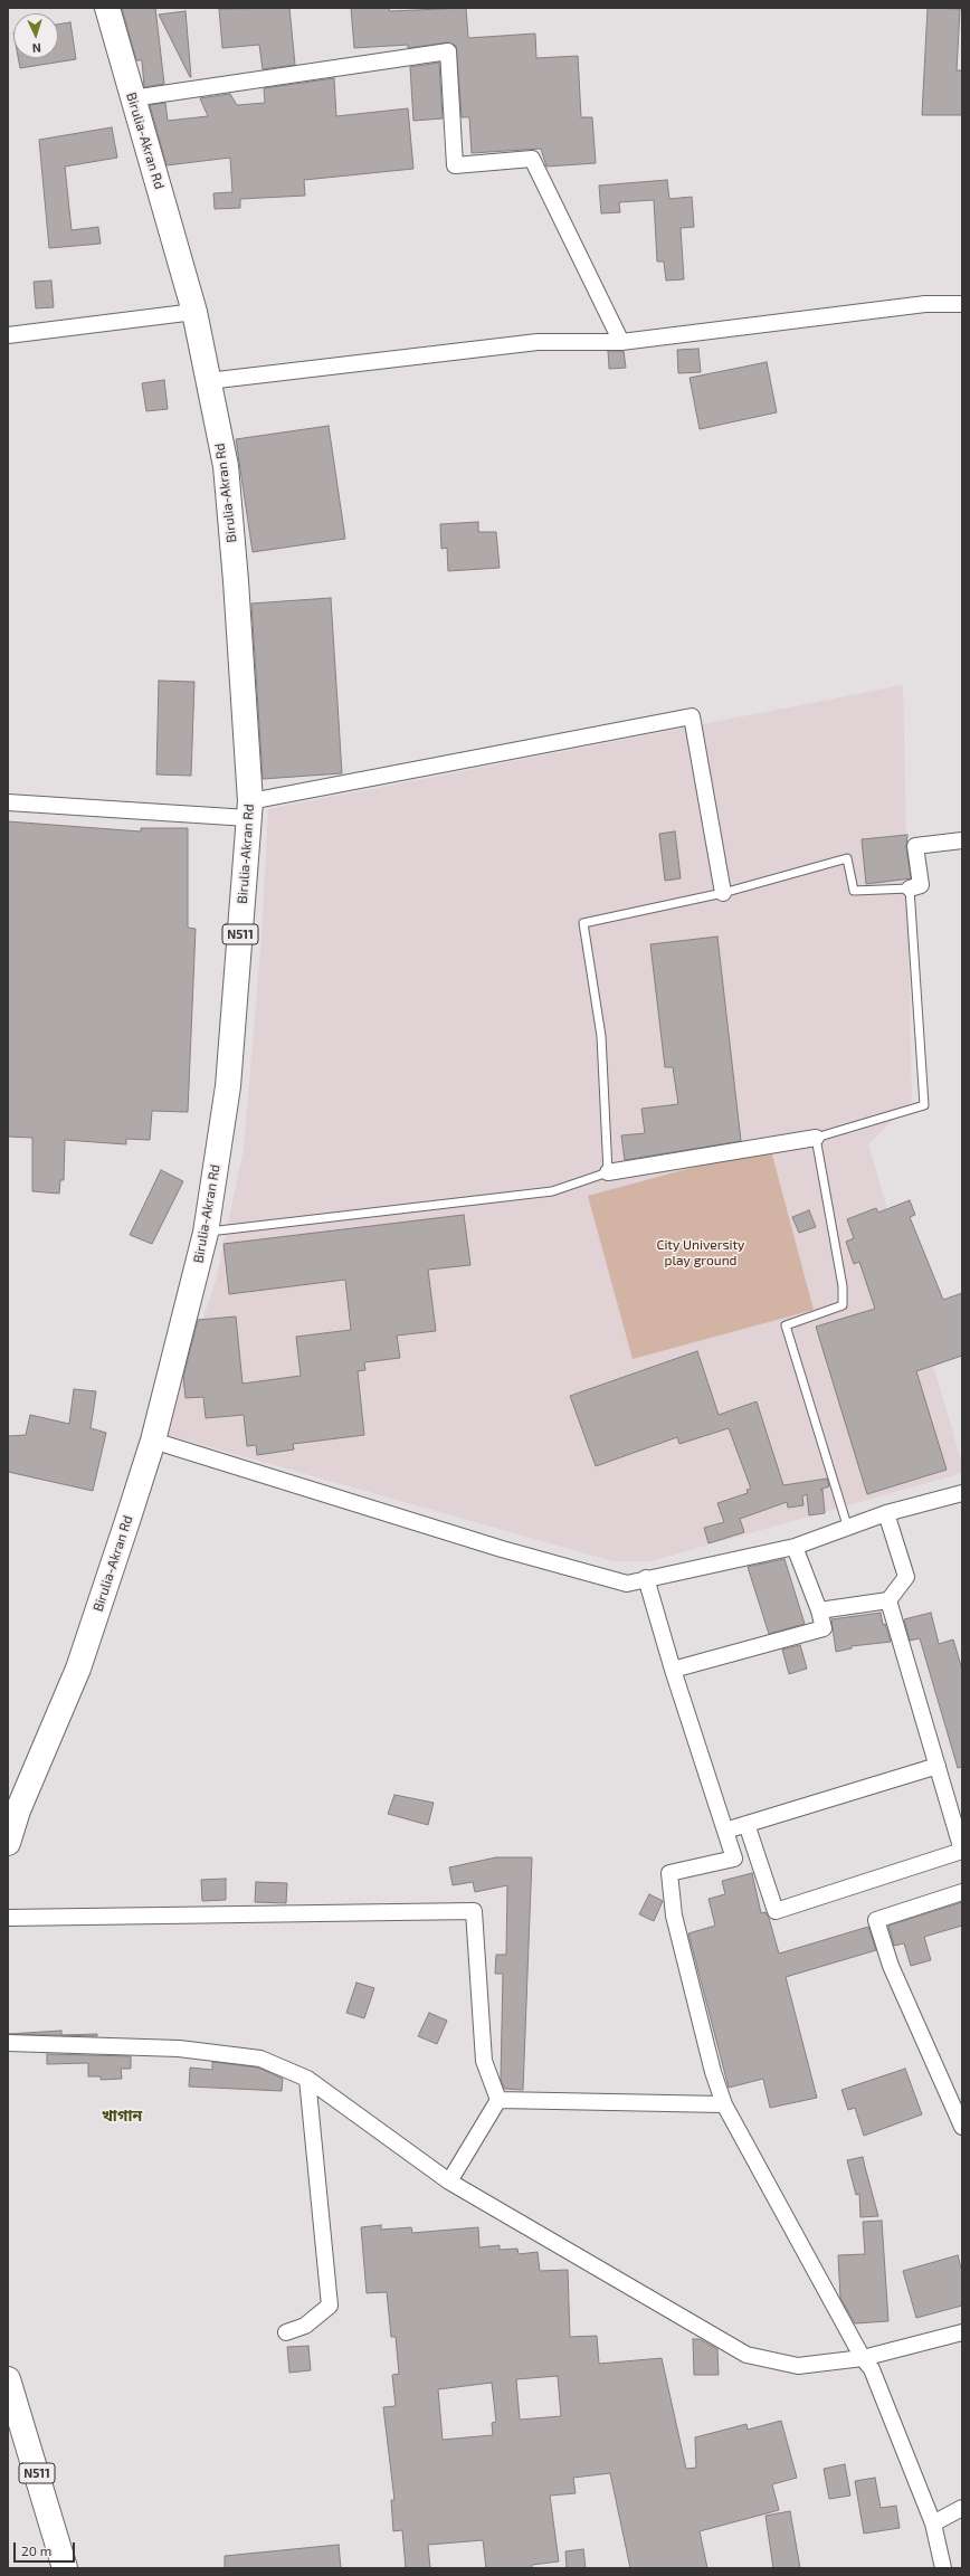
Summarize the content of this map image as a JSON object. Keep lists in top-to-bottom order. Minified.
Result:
{"streets":{"highway":["Birulia-Akran Rd","N511"]},"districts":["খাগান"],"parks":["City University play ground"],"scale_bar":"20 m","north":"bottom"}
